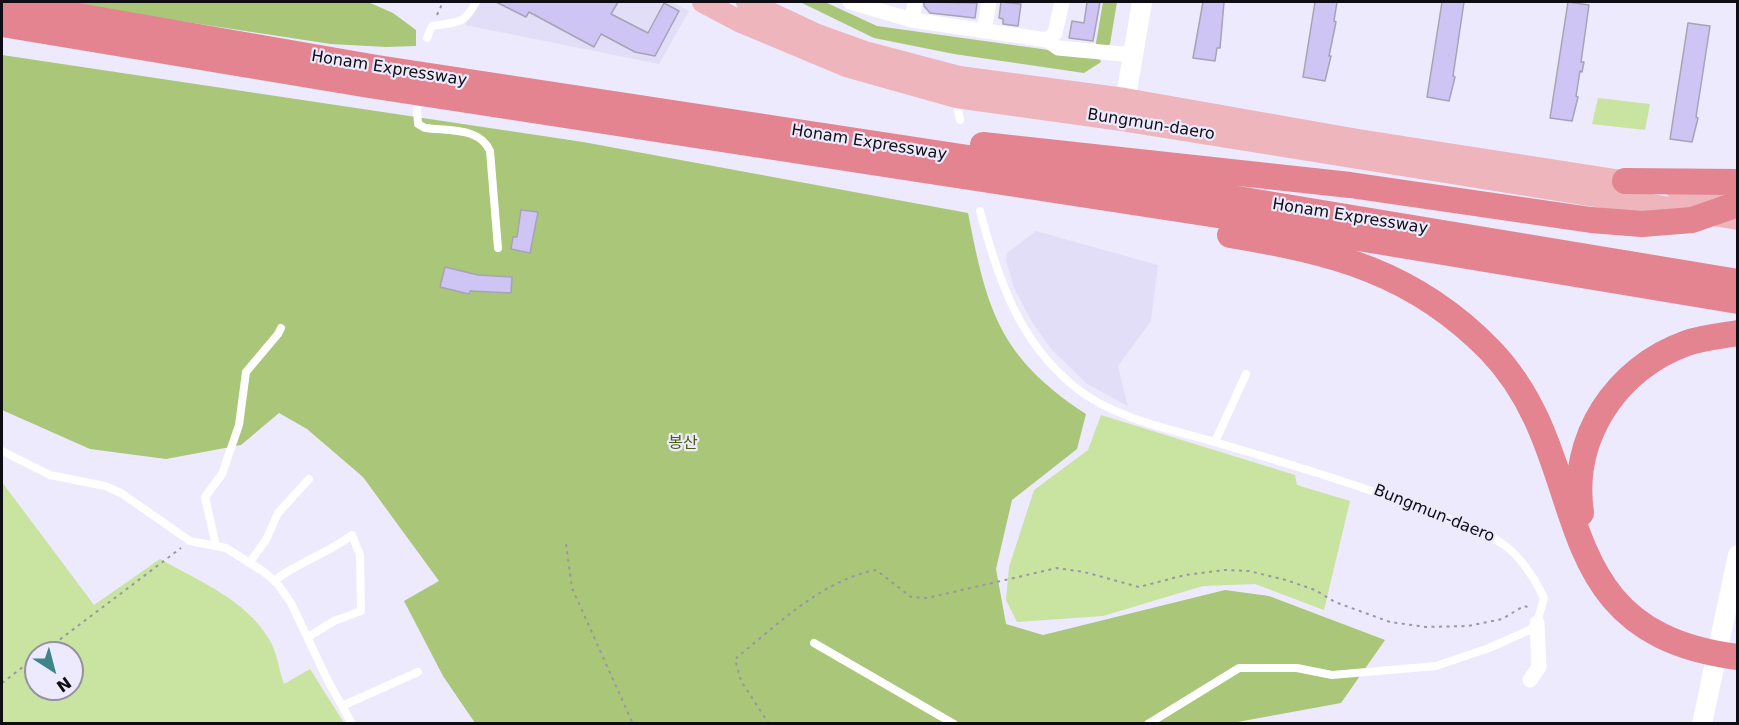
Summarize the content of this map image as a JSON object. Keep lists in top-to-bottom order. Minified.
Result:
{"streets":{"highway":["Honam Expressway"],"main road":["Bungmun-daero"]},"parks":["봉산"],"north":"bottom right"}
